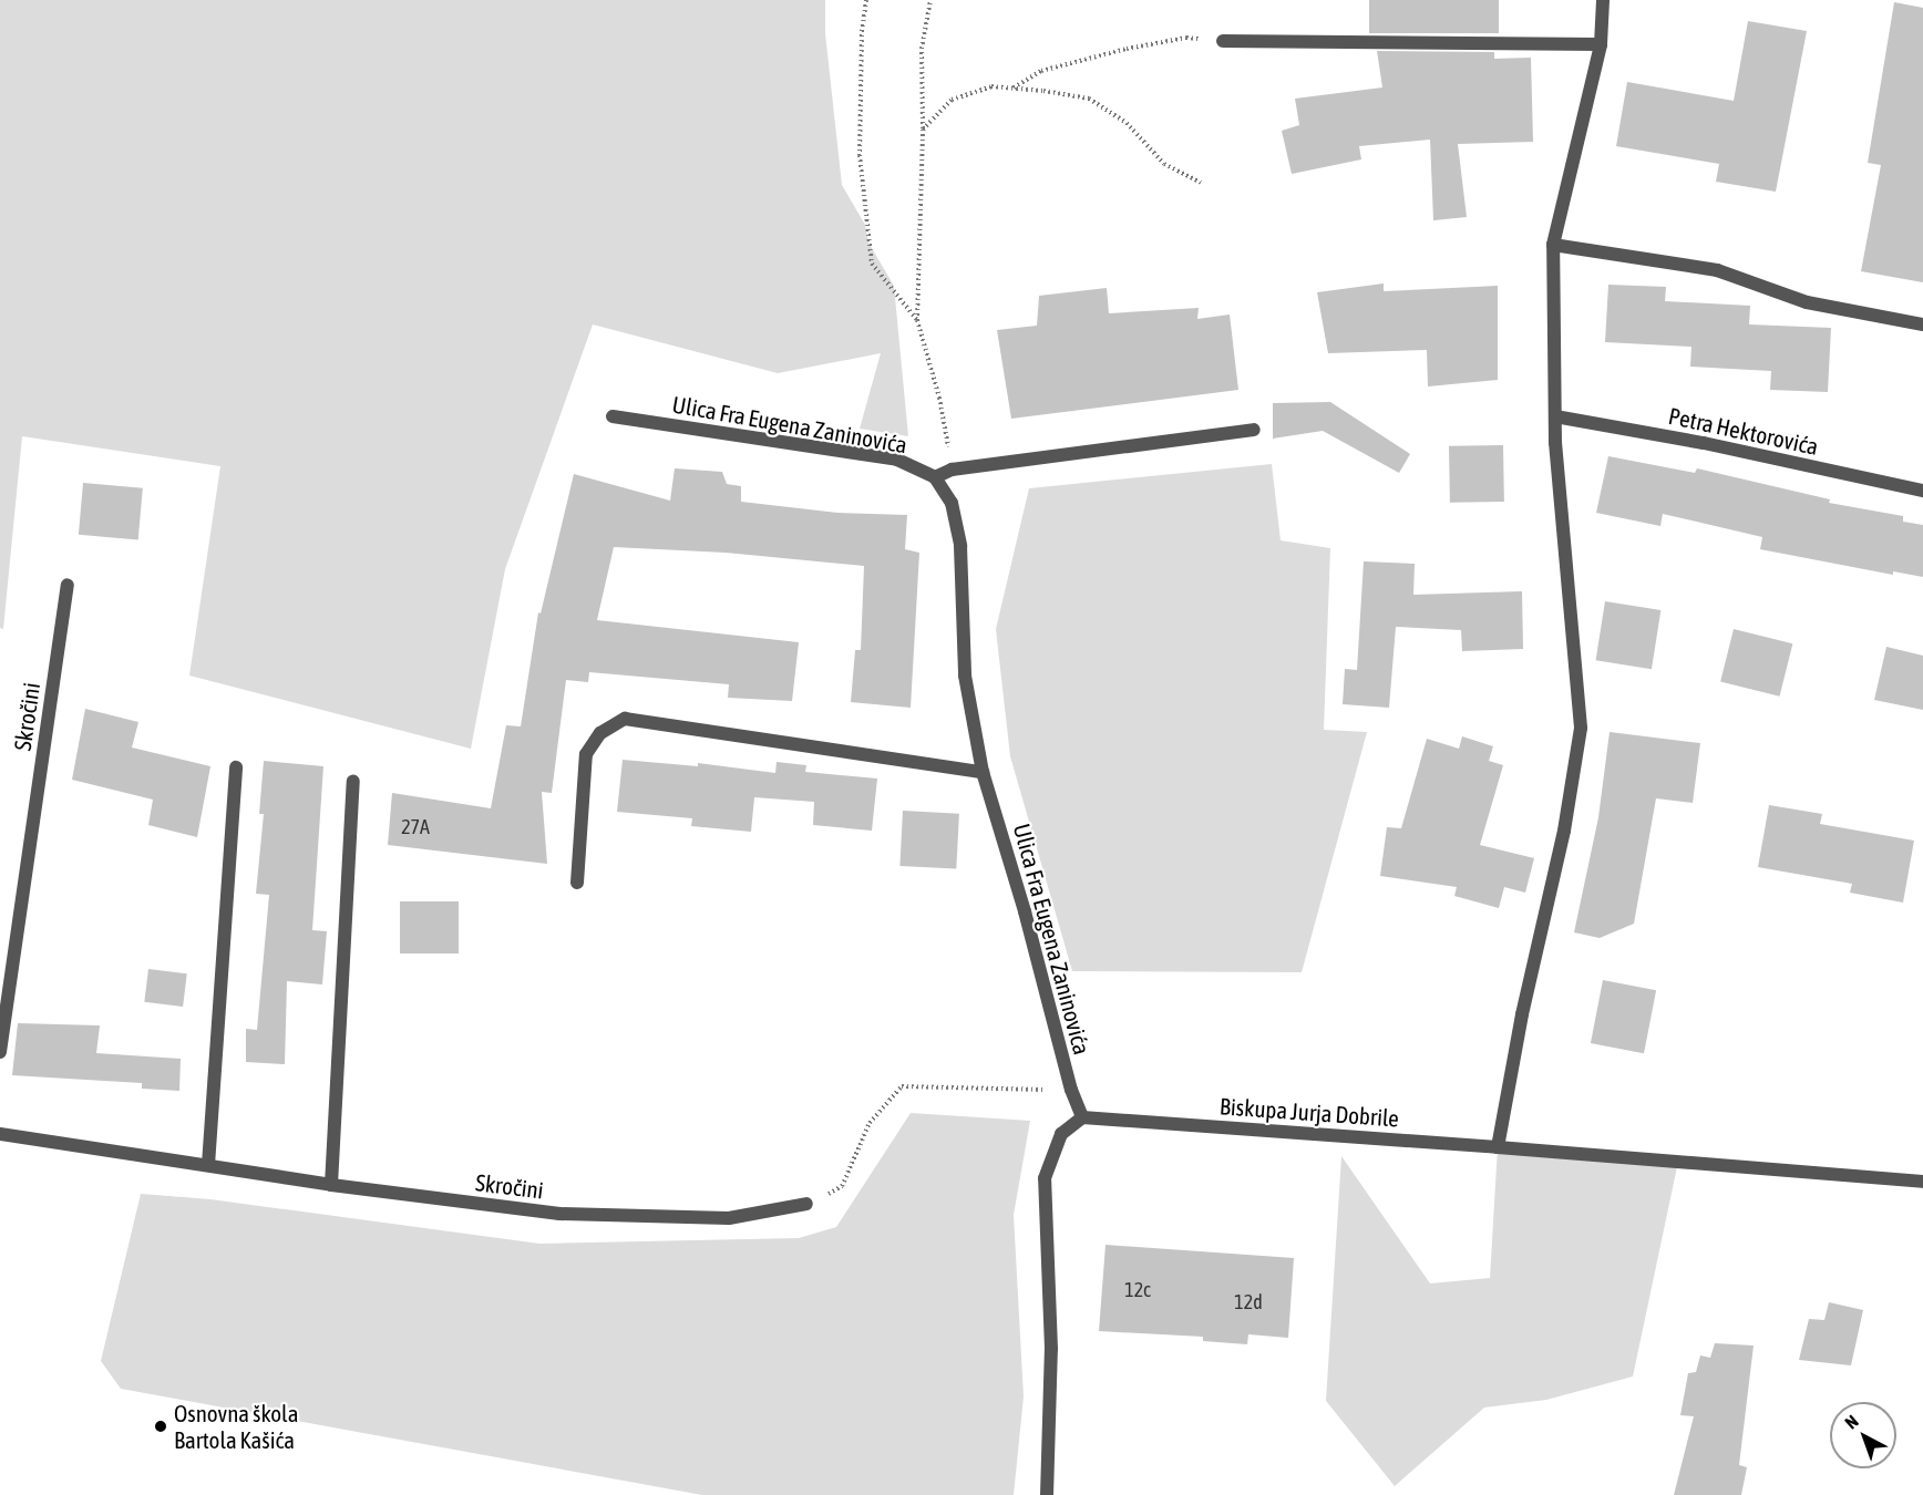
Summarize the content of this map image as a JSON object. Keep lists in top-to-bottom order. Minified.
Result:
{"streets":{"street":["Ulica Fra Eugena Zaninovića","Petra Hektorovića","Skročini","Biskupa Jurja Dobrile"]},"crossings":[["Ulica Fra Eugena Zaninovića","Biskupa Jurja Dobrile"]],"places":["Osnovna škola Bartola Kašića"],"house_numbers":["27A","12c","12d"],"north":"top left"}
